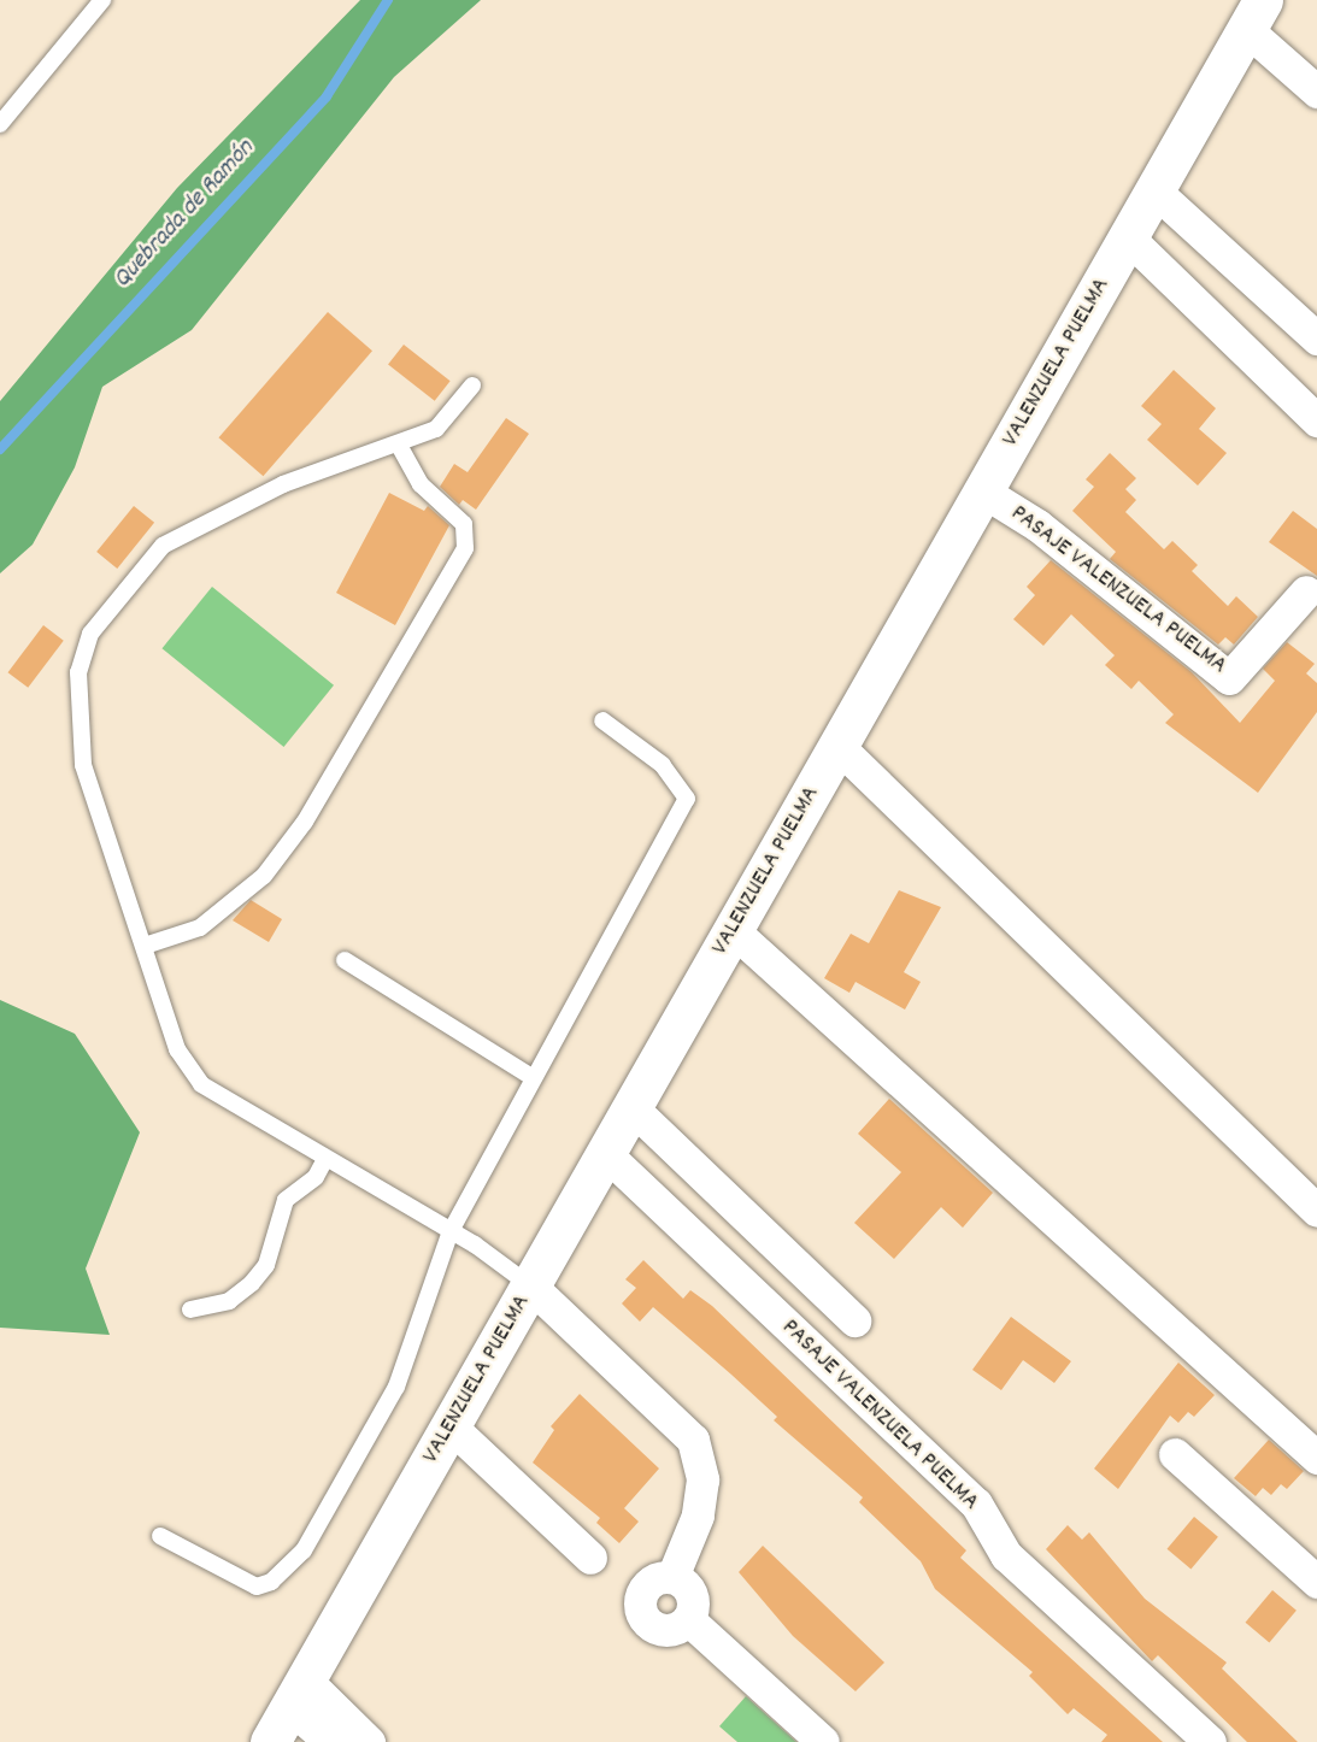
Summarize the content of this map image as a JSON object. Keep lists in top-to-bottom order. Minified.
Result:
{"streets":{"street":["VALENZUELA PUELMA","PASAJE VALENZUELA PUELMA"]},"crossings":[["VALENZUELA PUELMA","PASAJE VALENZUELA PUELMA"]],"water":["Quebrada de Ramón"]}
